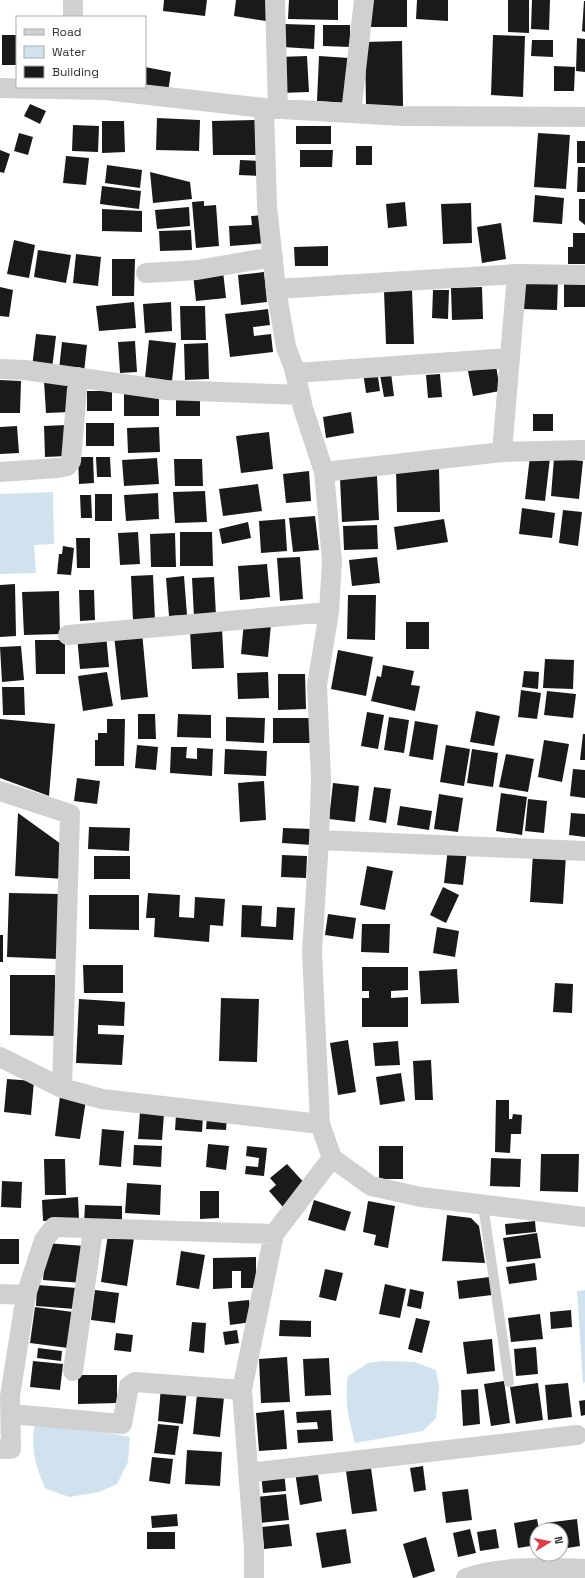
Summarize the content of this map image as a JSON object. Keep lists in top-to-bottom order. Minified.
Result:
{"legend":["Road","Water","Building"],"north":"right"}
